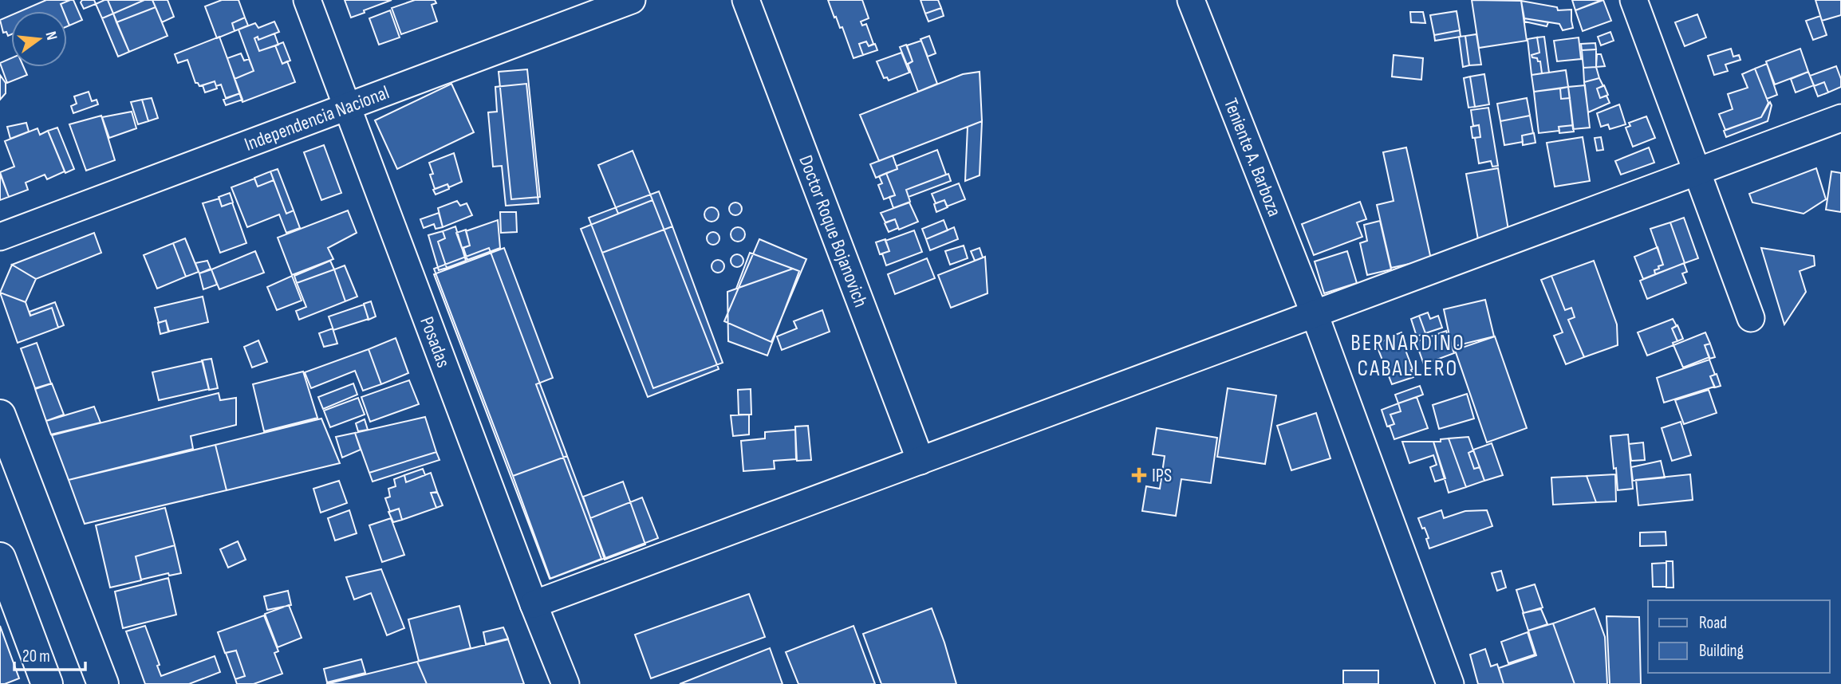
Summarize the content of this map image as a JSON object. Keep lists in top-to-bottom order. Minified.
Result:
{"streets":{"street":["Independencia Nacional","Teniente A. Barboza","Doctor Roque Bojanovich","Posadas"]},"crossings":[["Independencia Nacional","Posadas"]],"districts":["BERNARDINO CABALLERO"],"places":{"health":["IPS"]},"legend":["Road","Building"],"scale_bar":"20 m","north":"right"}
